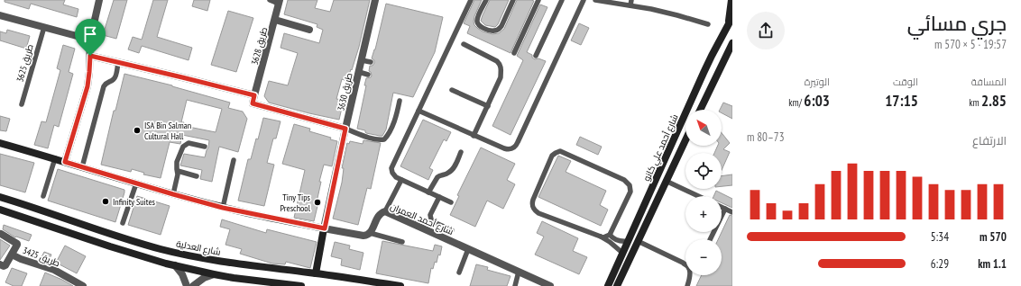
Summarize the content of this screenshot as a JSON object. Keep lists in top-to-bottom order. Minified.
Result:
{"streets":{"main road":["طريق 3630","شارع أحمد علي كانو","شارع العدلية"],"street":["طريق 3628","شارع أحمد العمران","طريق 3425"],"lane":["طريق 3625"]},"crossings":[["طريق 3630","شارع العدلية"]],"places":["ISA Bin Salman Cultural Hall","Infinity Suites","Tiny Tips Preschool"],"north":"top left","page":{"heading":["جري مسائي","19:57 · 5 × 570 m"],"stats":[["المسافة","2.85 km"],["الوقت","17:15"],["الوتيرة","6:03 /km"]],"map_buttons":["+","−"],"chart":["الارتفاع","73–80 m"],"list":[{"name":"570 m","note":"5:34"},{"name":"1.1 km","note":"6:29"}]}}
